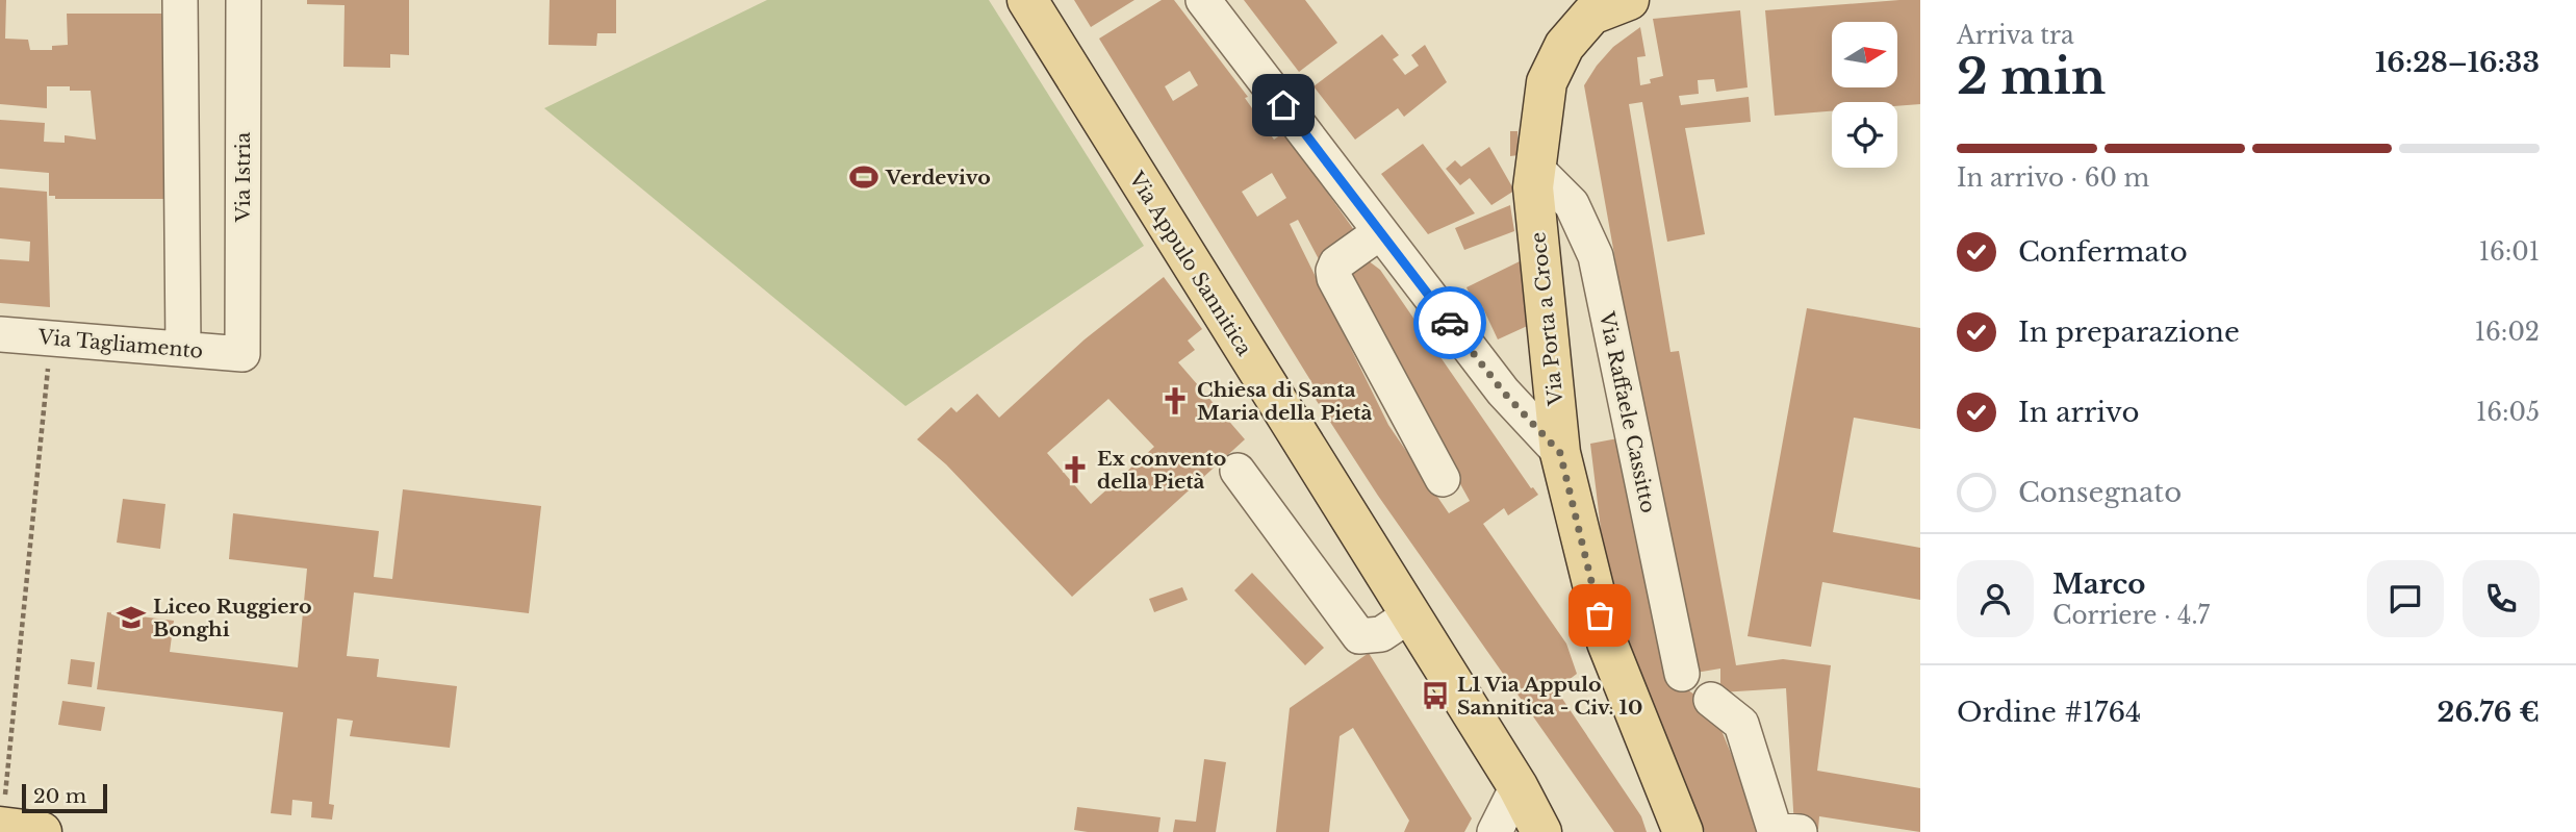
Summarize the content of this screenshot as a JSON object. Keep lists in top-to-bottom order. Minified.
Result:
{"streets":{"main road":["Via Appulo Sannitica","Via Porta a Croce"],"street":["Via Istria","Via Tagliamento","Via Raffaele Cassitto"]},"crossings":[["Via Istria","Via Tagliamento"],["Via Porta a Croce","Via Raffaele Cassitto"]],"places":{"sports":["Verdevivo"],"church":["Chiesa di Santa Maria della Pietà","Ex convento della Pietà"],"school or university":["Liceo Ruggiero Bonghi"],"bus stop":["L1 Via Appulo Sannitica - Civ. 10"]},"scale_bar":"20 m","north":"right","page":{"heading":["2 min","Arriva tra","16:28–16:33"],"panel":["Marco","Corriere · 4.7","Ordine #1764","26.76 €"],"bar":"In arrivo · 60 m","list":[["Confermato","16:01"],["In preparazione","16:02"],["In arrivo","16:05"],"Consegnato"],"scale":"20 m"}}
